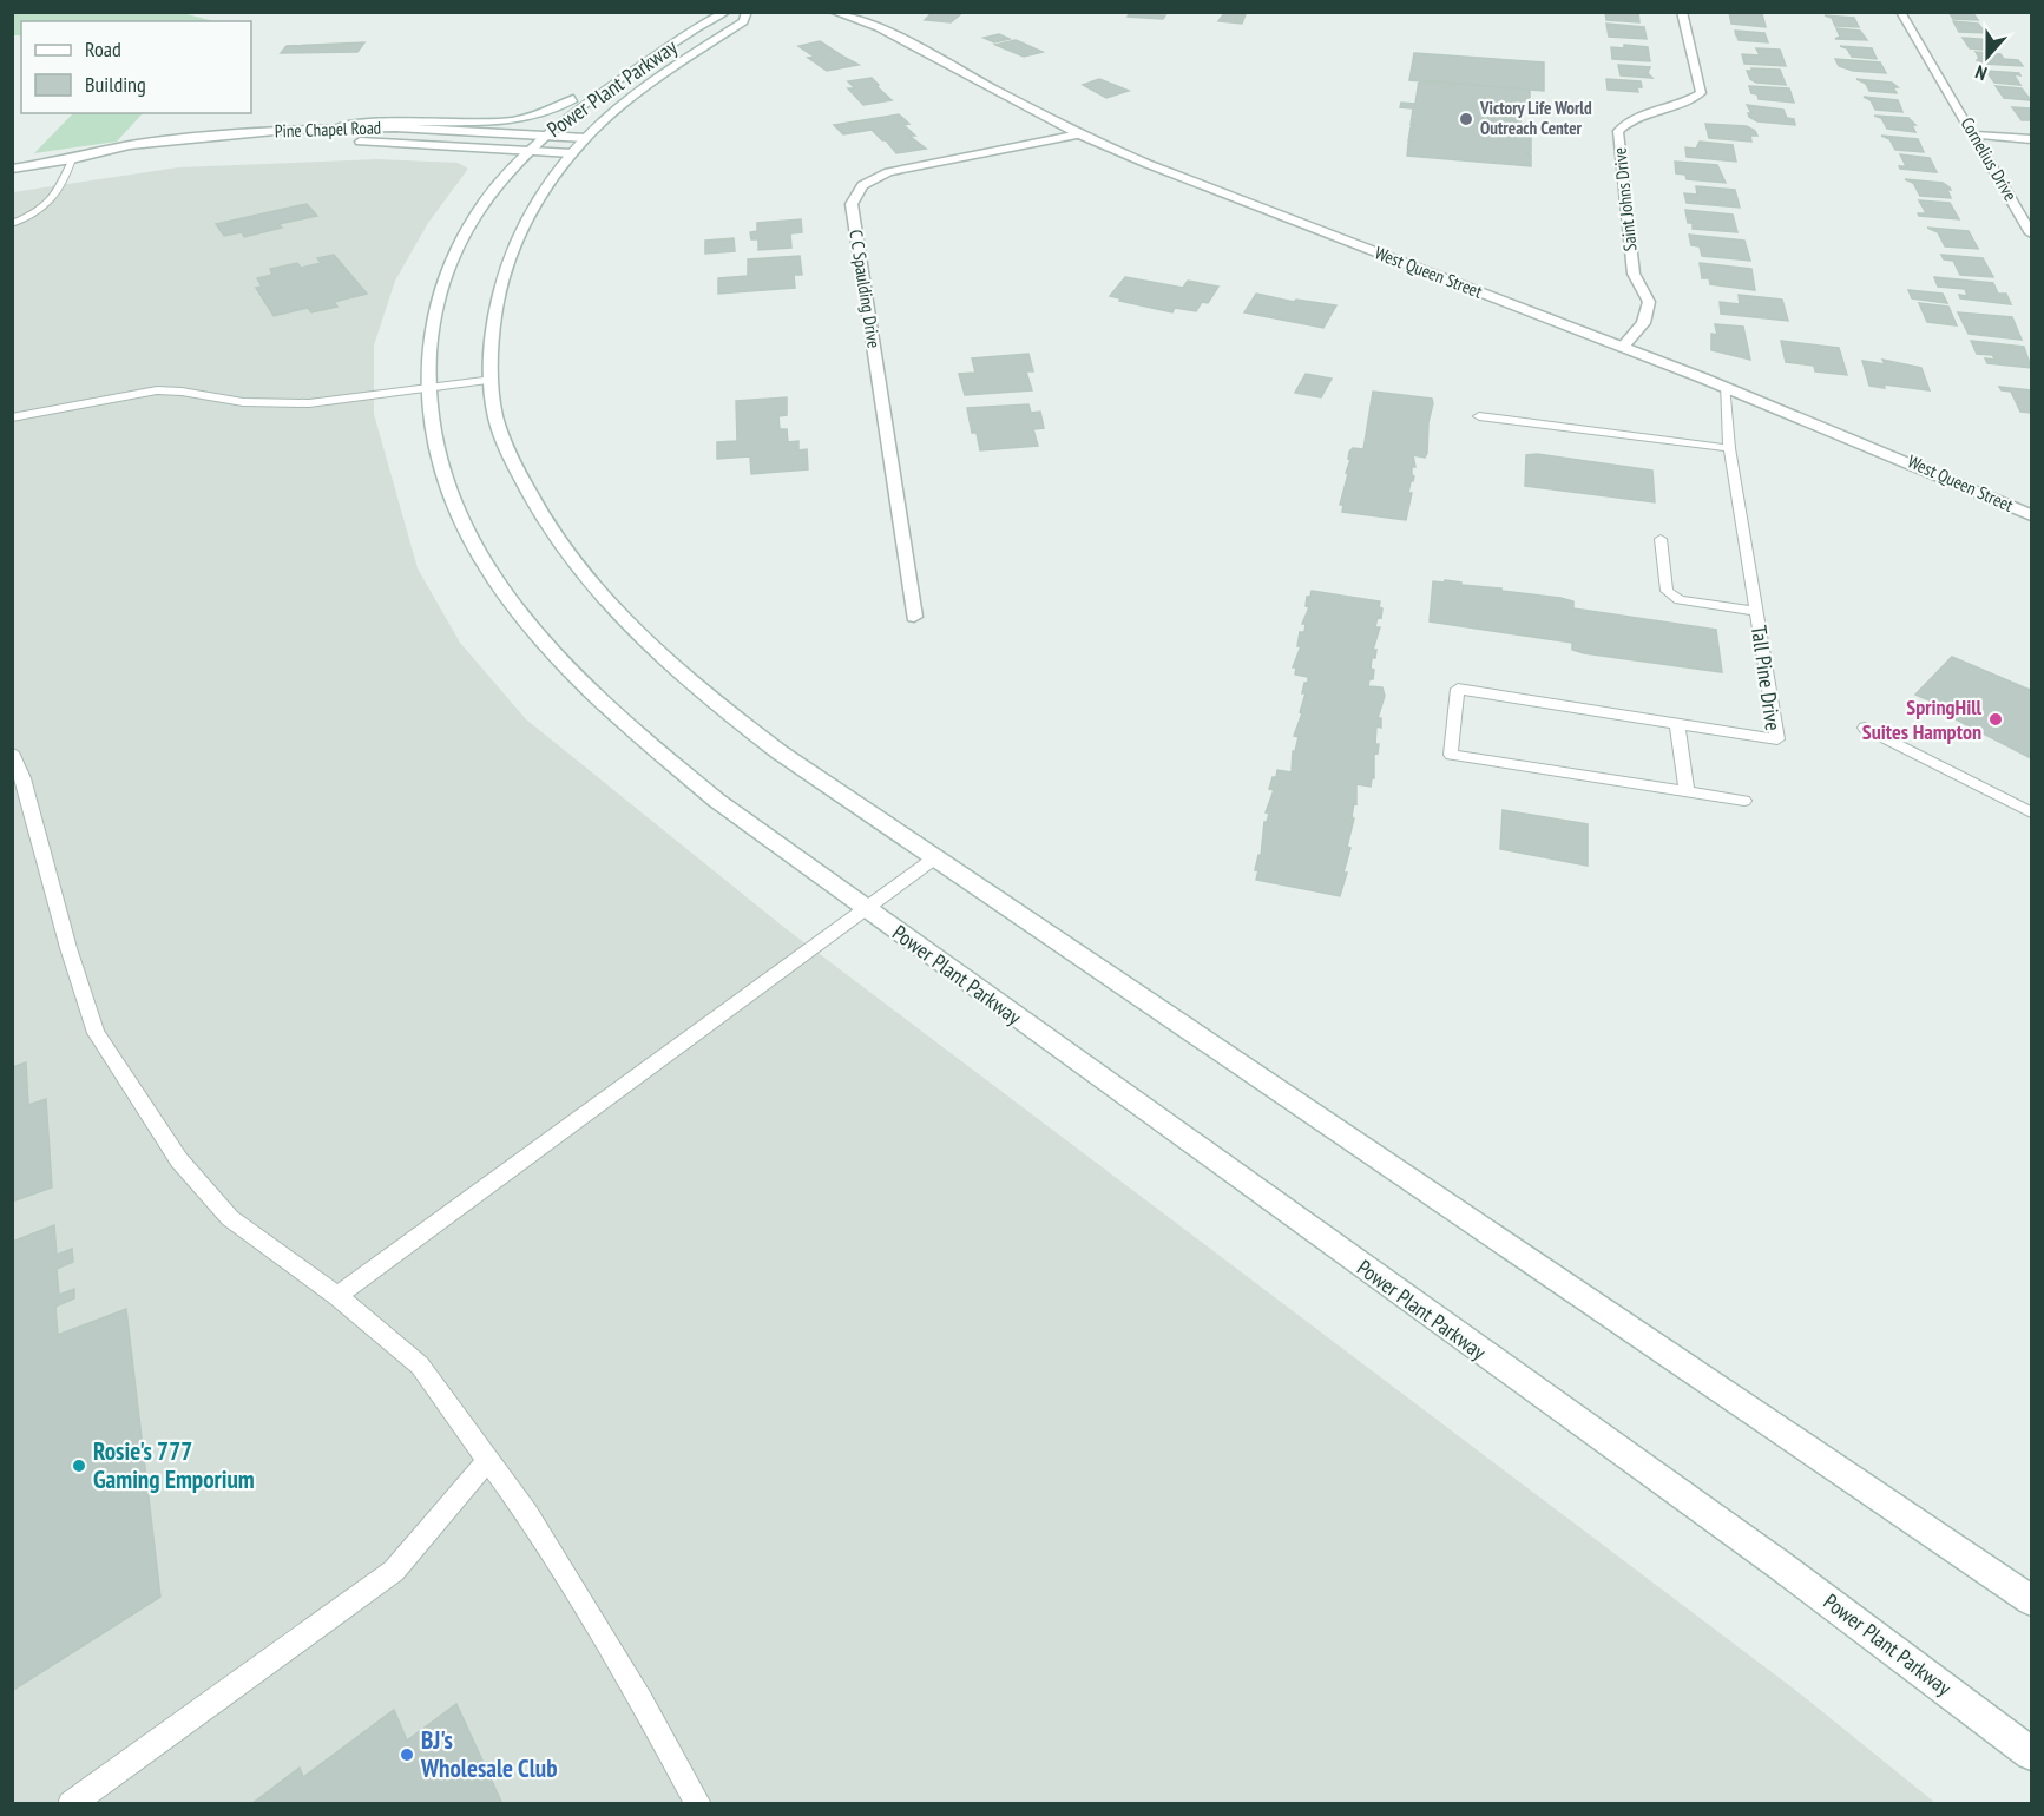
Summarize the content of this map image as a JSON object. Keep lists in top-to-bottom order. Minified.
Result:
{"streets":{"street":["Power Plant Parkway","Pine Chapel Road","Cornelius Drive","Saint Johns Drive","West Queen Street","C C Spaulding Drive"],"lane":["Tall Pine Drive"]},"crossings":[["Power Plant Parkway","Pine Chapel Road"],["Saint Johns Drive","West Queen Street"],["West Queen Street","C C Spaulding Drive"],["West Queen Street","Tall Pine Drive"]],"places":["Victory Life World Outreach Center","SpringHill Suites Hampton","Rosie's 777 Gaming Emporium","BJ's Wholesale Club"],"legend":["Road","Building"],"north":"bottom"}
